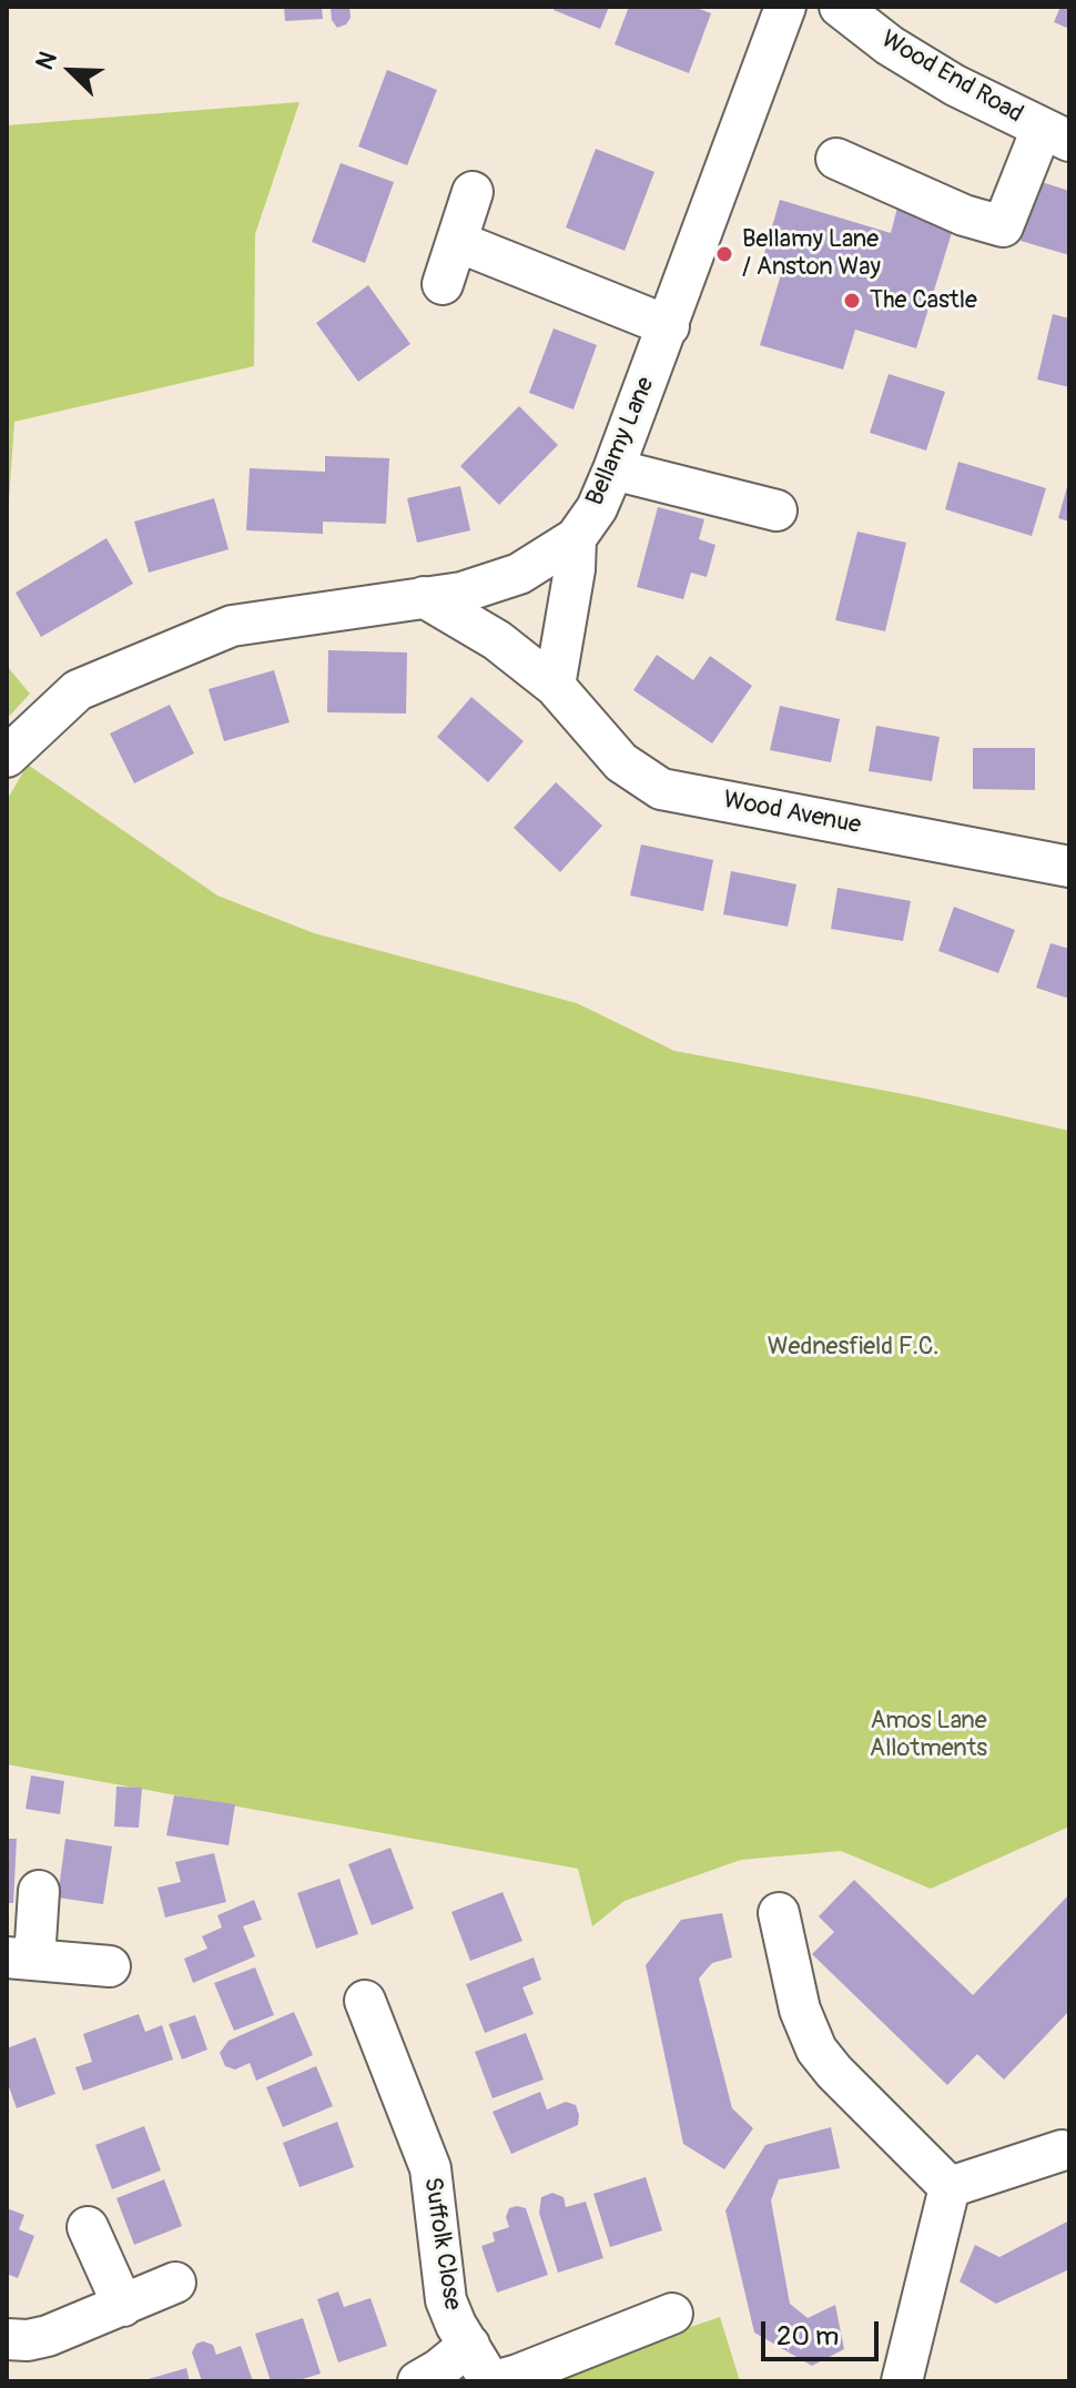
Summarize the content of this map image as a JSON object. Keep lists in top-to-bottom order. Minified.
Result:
{"streets":{"street":["Wood End Road","Bellamy Lane","Wood Avenue","Suffolk Close"]},"crossings":[["Bellamy Lane","Wood Avenue"]],"parks":["Wednesfield F.C.","Amos Lane Allotments"],"places":["Bellamy Lane / Anston Way","The Castle"],"scale_bar":"20 m","north":"top left"}
